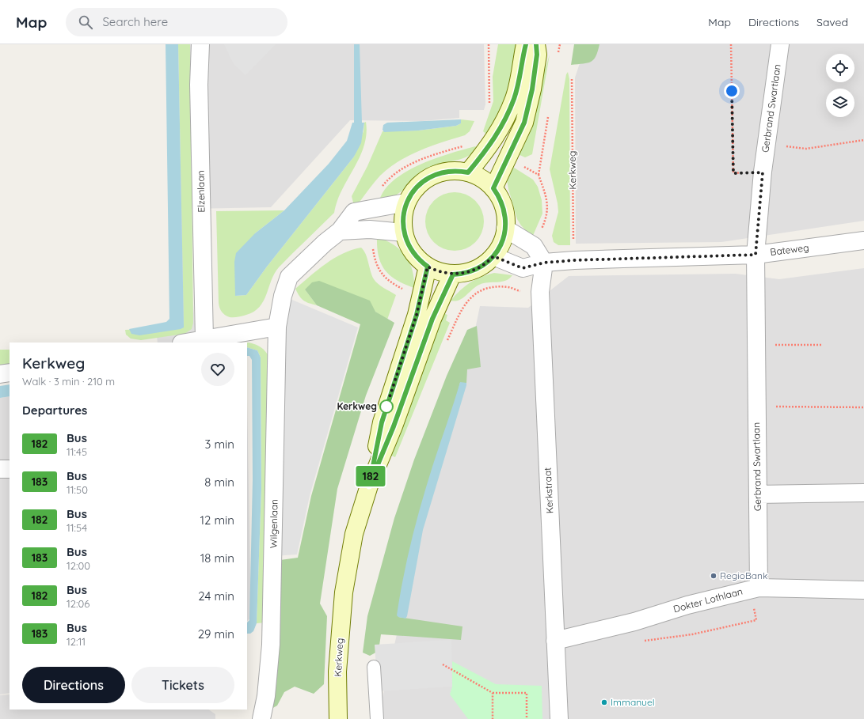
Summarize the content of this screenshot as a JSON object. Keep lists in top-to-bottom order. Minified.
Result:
{"streets":{"main road":["Kerkweg"],"street":["Gerbrand Swartlaan","Elzenlaan","Bateweg","Kerkstraat","Wilgenlaan","Dokter Lothlaan"]},"crossings":[["Gerbrand Swartlaan","Bateweg"],["Gerbrand Swartlaan","Dokter Lothlaan"],["Kerkweg","Bateweg"],["Kerkweg","Wilgenlaan"],["Bateweg","Kerkstraat"],["Bateweg","Wilgenlaan"],["Kerkstraat","Dokter Lothlaan"]],"places":["Kerkweg","RegioBank","Immanuel"],"lines":["bus line 182"],"page":{"header":"Map","search":"Search here","nav":["Map","Directions","Saved"],"on_map":"182","heading":[["Kerkweg","Walk · 3 min · 210 m"],"Departures"],"list":[{"mark":"182","name":"Bus","note":"11:45","value":"3 min"},{"mark":"183","name":"Bus","note":"11:50","value":"8 min"},{"mark":"182","name":"Bus","note":"11:54","value":"12 min"},{"mark":"183","name":"Bus","note":"12:00","value":"18 min"},{"mark":"182","name":"Bus","note":"12:06","value":"24 min"},{"mark":"183","name":"Bus","note":"12:11","value":"29 min"}],"buttons":["Directions","Tickets"]}}
